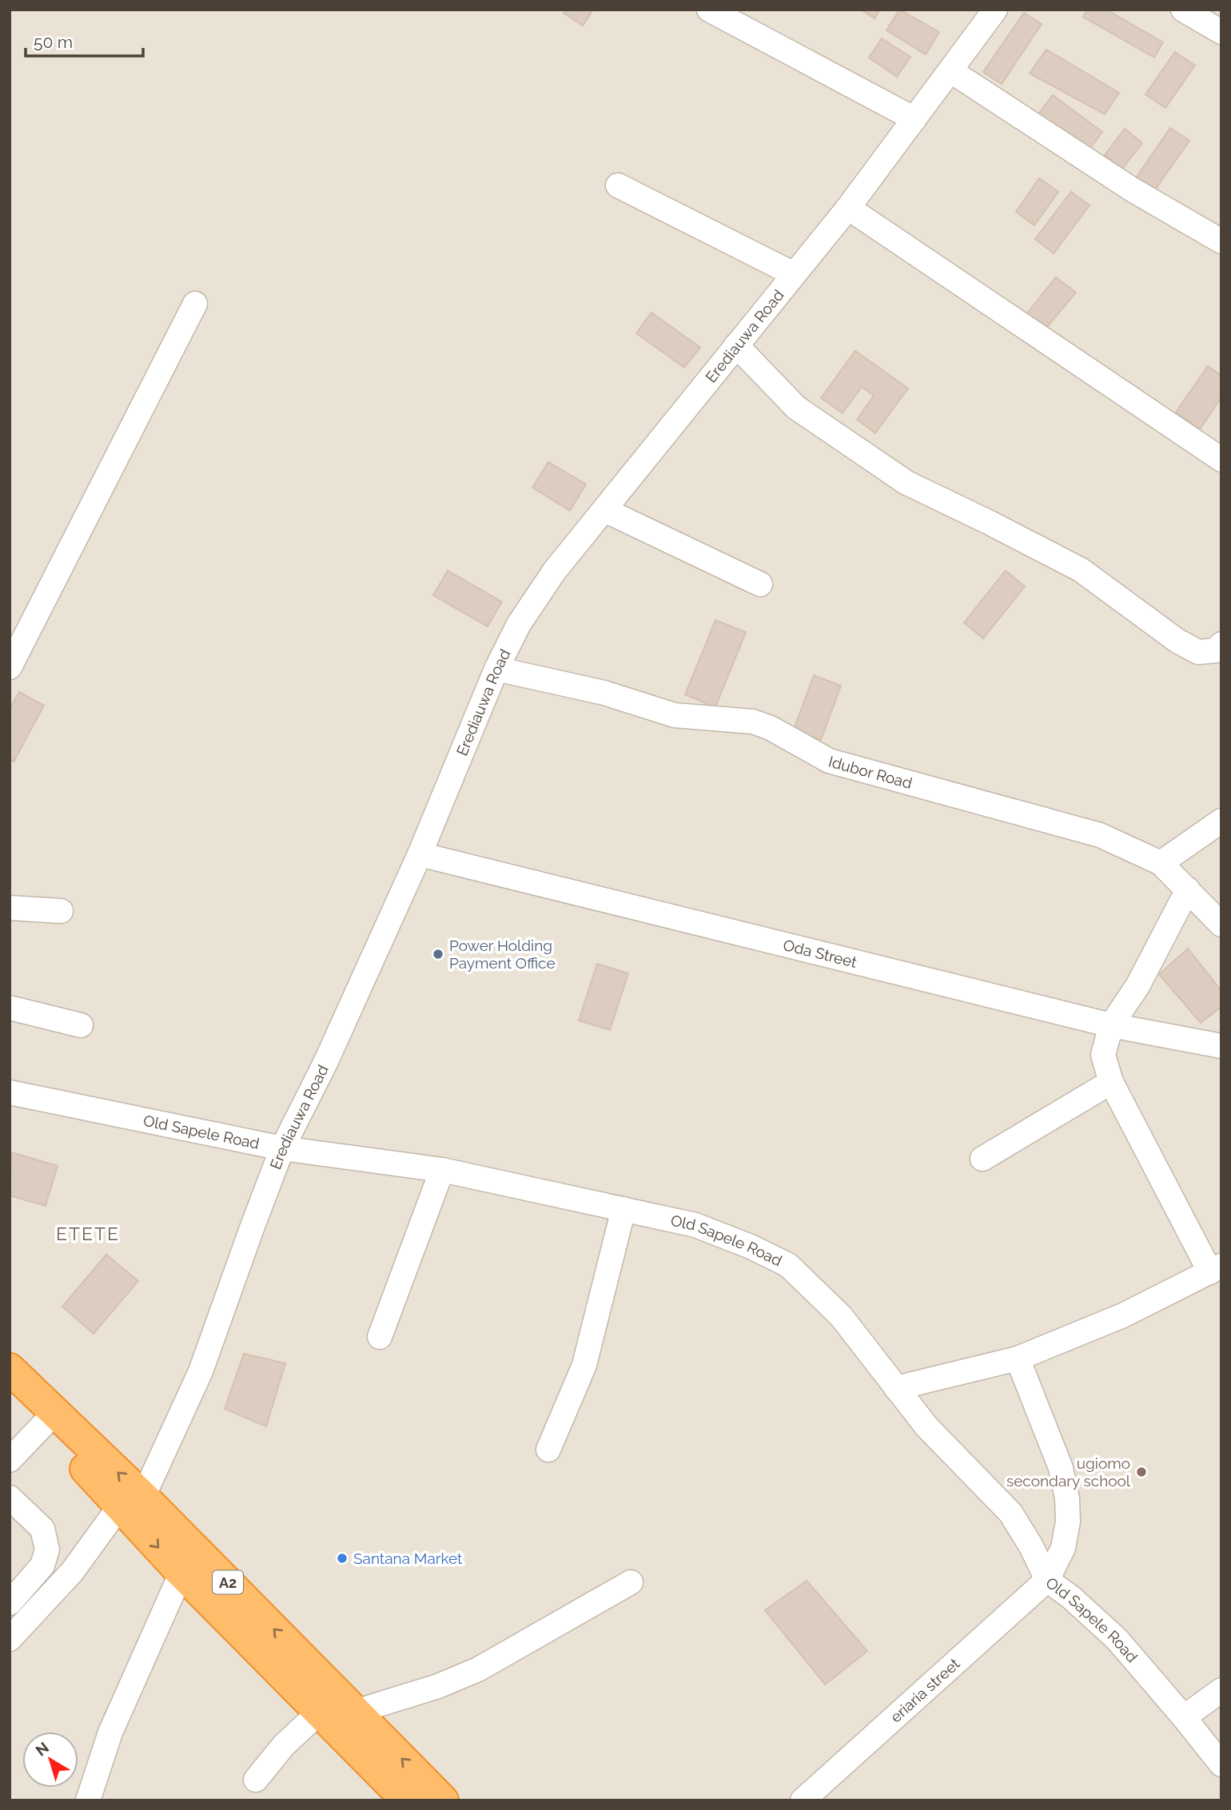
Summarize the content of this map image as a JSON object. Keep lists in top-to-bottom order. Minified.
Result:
{"streets":{"highway":["A2"],"street":["Erediauwa Road","Idubor Road","Oda Street","Old Sapele Road","eriaria street"]},"crossings":[["Erediauwa Road","Idubor Road"],["Erediauwa Road","Oda Street"],["Erediauwa Road","Old Sapele Road"],["Erediauwa Road","A2"],["Old Sapele Road","eriaria street"]],"districts":["ETETE"],"places":["Power Holding Payment Office","ugiomo secondary school","Santana Market"],"scale_bar":"50 m","north":"top left"}
